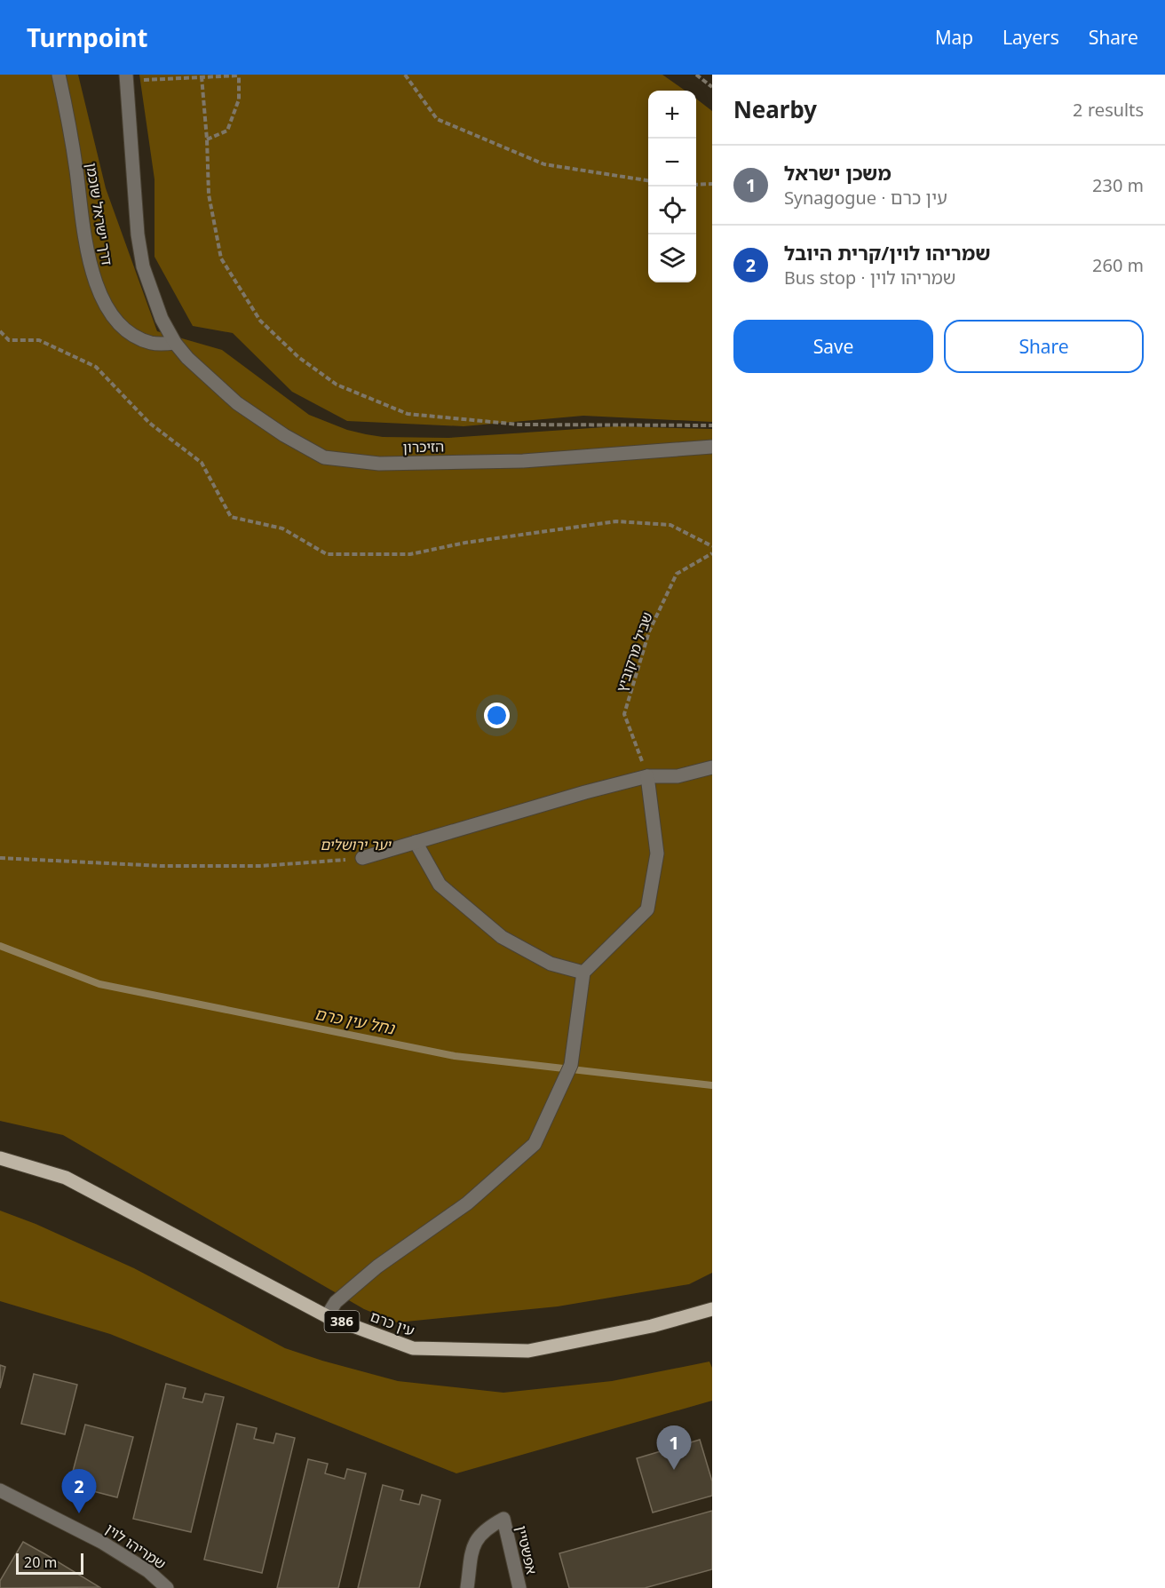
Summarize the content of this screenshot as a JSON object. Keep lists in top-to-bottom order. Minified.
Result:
{"streets":{"main road":["386","עין כרם"],"street":["דרך ישראל שוכמן","הזיכרון","שמריהו לוין","אפשטיין"],"path":["שביל מרקוביץ"]},"crossings":[["דרך ישראל שוכמן","הזיכרון"]],"water":["נחל עין כרם"],"parks":["יער ירושלים"],"scale_bar":"20 m","page":{"header":"Turnpoint","nav":["Map","Layers","Share"],"heading":["Nearby","2 results"],"map_buttons":["+","−"],"list":[{"mark":"1","name":"משכן ישראל","note":"Synagogue · עין כרם","value":"230 m"},{"mark":"2","name":"שמריהו לוין/קרית היובל","note":"Bus stop · שמריהו לוין","value":"260 m"}],"buttons":["Save","Share"],"pins":["1","2"],"scale":"20 m"}}
